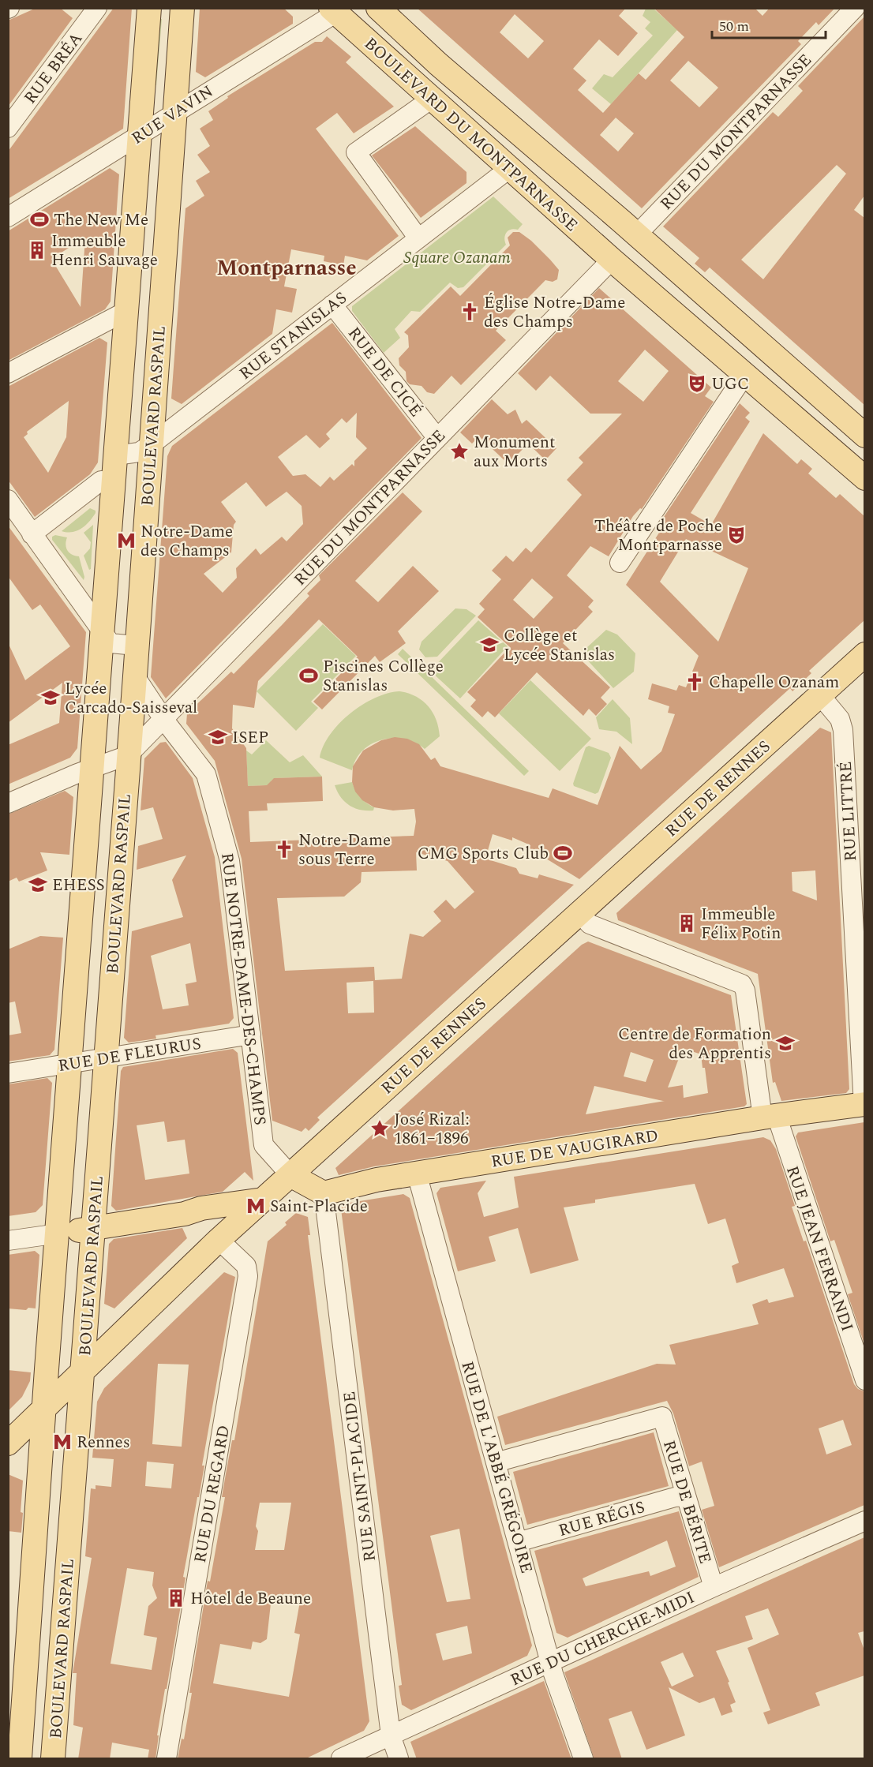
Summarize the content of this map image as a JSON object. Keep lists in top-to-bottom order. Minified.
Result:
{"streets":{"main road":["BOULEVARD DU MONTPARNASSE","BOULEVARD RASPAIL","RUE DE RENNES","RUE DE VAUGIRARD"],"street":["RUE BRÉA","RUE VAVIN","RUE DU MONTPARNASSE","RUE STANISLAS","RUE DE CICÉ","RUE LITTRÉ","RUE NOTRE-DAME-DES-CHAMPS","RUE DE FLEURUS","RUE JEAN FERRANDI","RUE DE L'ABBÉ GRÉGOIRE","RUE SAINT-PLACIDE","RUE DU REGARD","RUE DE BÉRITE","RUE RÉGIS","RUE DU CHERCHE-MIDI"]},"crossings":[["RUE VAVIN","BOULEVARD DU MONTPARNASSE"],["RUE VAVIN","BOULEVARD RASPAIL"],["RUE DU MONTPARNASSE","BOULEVARD DU MONTPARNASSE"],["RUE DU MONTPARNASSE","RUE DE CICÉ"],["RUE DU MONTPARNASSE","BOULEVARD RASPAIL"],["RUE DU MONTPARNASSE","RUE NOTRE-DAME-DES-CHAMPS"],["BOULEVARD DU MONTPARNASSE","RUE STANISLAS"],["RUE STANISLAS","RUE DE CICÉ"],["RUE STANISLAS","BOULEVARD RASPAIL"],["BOULEVARD RASPAIL","RUE DE RENNES"],["BOULEVARD RASPAIL","RUE NOTRE-DAME-DES-CHAMPS"],["BOULEVARD RASPAIL","RUE DE FLEURUS"],["RUE DE RENNES","RUE LITTRÉ"],["RUE DE RENNES","RUE NOTRE-DAME-DES-CHAMPS"],["RUE DE RENNES","RUE JEAN FERRANDI"],["RUE DE RENNES","RUE DU REGARD"],["RUE LITTRÉ","RUE DE VAUGIRARD"],["RUE NOTRE-DAME-DES-CHAMPS","RUE DE FLEURUS"],["RUE DE VAUGIRARD","RUE JEAN FERRANDI"],["RUE DE VAUGIRARD","RUE DE L'ABBÉ GRÉGOIRE"],["RUE DE VAUGIRARD","RUE SAINT-PLACIDE"],["RUE DE L'ABBÉ GRÉGOIRE","RUE DE BÉRITE"],["RUE DE L'ABBÉ GRÉGOIRE","RUE RÉGIS"],["RUE DE L'ABBÉ GRÉGOIRE","RUE DU CHERCHE-MIDI"],["RUE SAINT-PLACIDE","RUE DU CHERCHE-MIDI"],["RUE DE BÉRITE","RUE RÉGIS"],["RUE DE BÉRITE","RUE DU CHERCHE-MIDI"]],"districts":["Montparnasse"],"parks":["Square Ozanam"],"places":{"sports":["The New Me","Piscines Collège Stanislas","CMG Sports Club"],"building":["Immeuble Henri Sauvage","Immeuble Félix Potin","Hôtel de Beaune"],"church":["Église Notre-Dame des Champs","Chapelle Ozanam","Notre-Dame sous Terre"],"theatre":["UGC","Théâtre de Poche Montparnasse"],"place":["Monument aux Morts","José Rizal: 1861–1896"],"metro station":["Notre-Dame des Champs","Saint-Placide","Rennes"],"school or university":["Collège et Lycée Stanislas","Lycée Carcado-Saisseval","ISEP","EHESS","Centre de Formation des Apprentis"]},"scale_bar":"50 m"}
